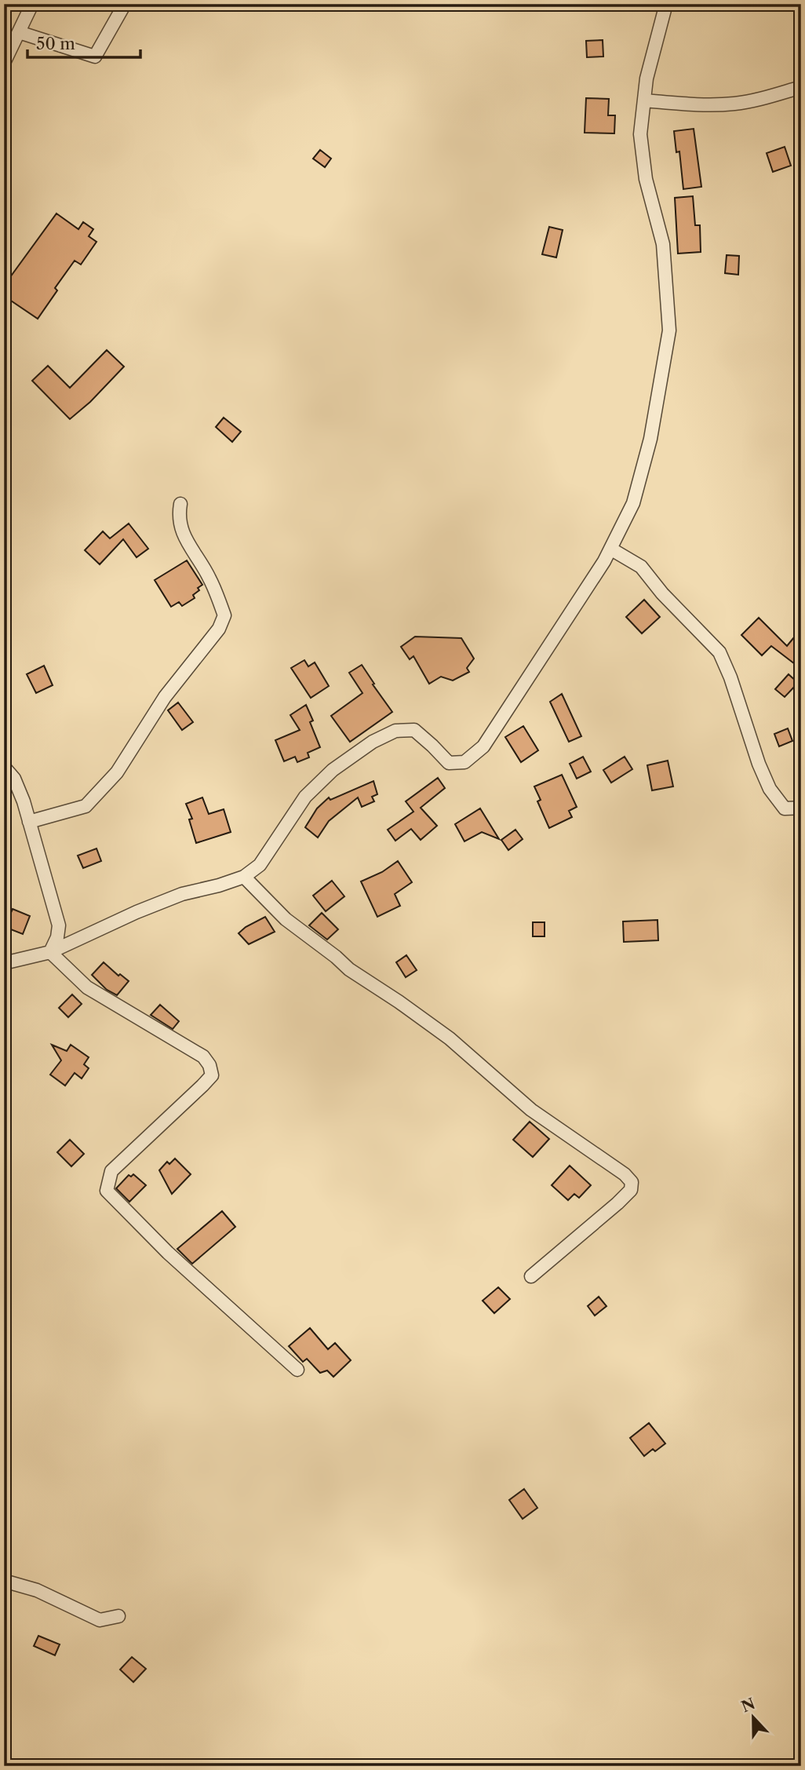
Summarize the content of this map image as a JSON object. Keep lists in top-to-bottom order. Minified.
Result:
{"scale_bar":"50 m","north":"top"}
